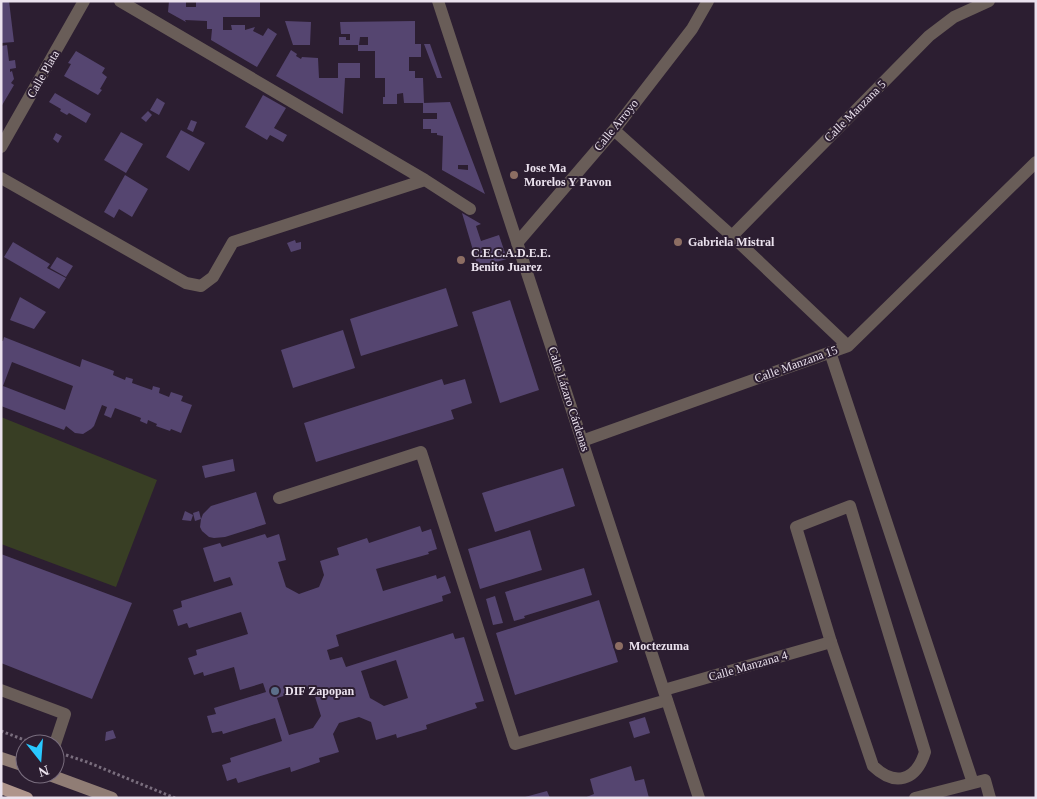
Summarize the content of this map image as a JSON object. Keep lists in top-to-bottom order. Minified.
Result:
{"streets":{"street":["Calle Plata","Calle Manzana 5","Calle Arroyo","Calle Manzana 15","Calle Lázaro Cárdenas","Calle Manzana 4"]},"crossings":[["Calle Arroyo","Calle Lázaro Cárdenas"],["Calle Manzana 15","Calle Lázaro Cárdenas"],["Calle Lázaro Cárdenas","Calle Manzana 4"]],"places":["Jose Ma Morelos Y Pavon","Gabriela Mistral","C.E.C.A.D.E.E. Benito Juarez","Moctezuma","DIF Zapopan"],"north":"bottom"}
